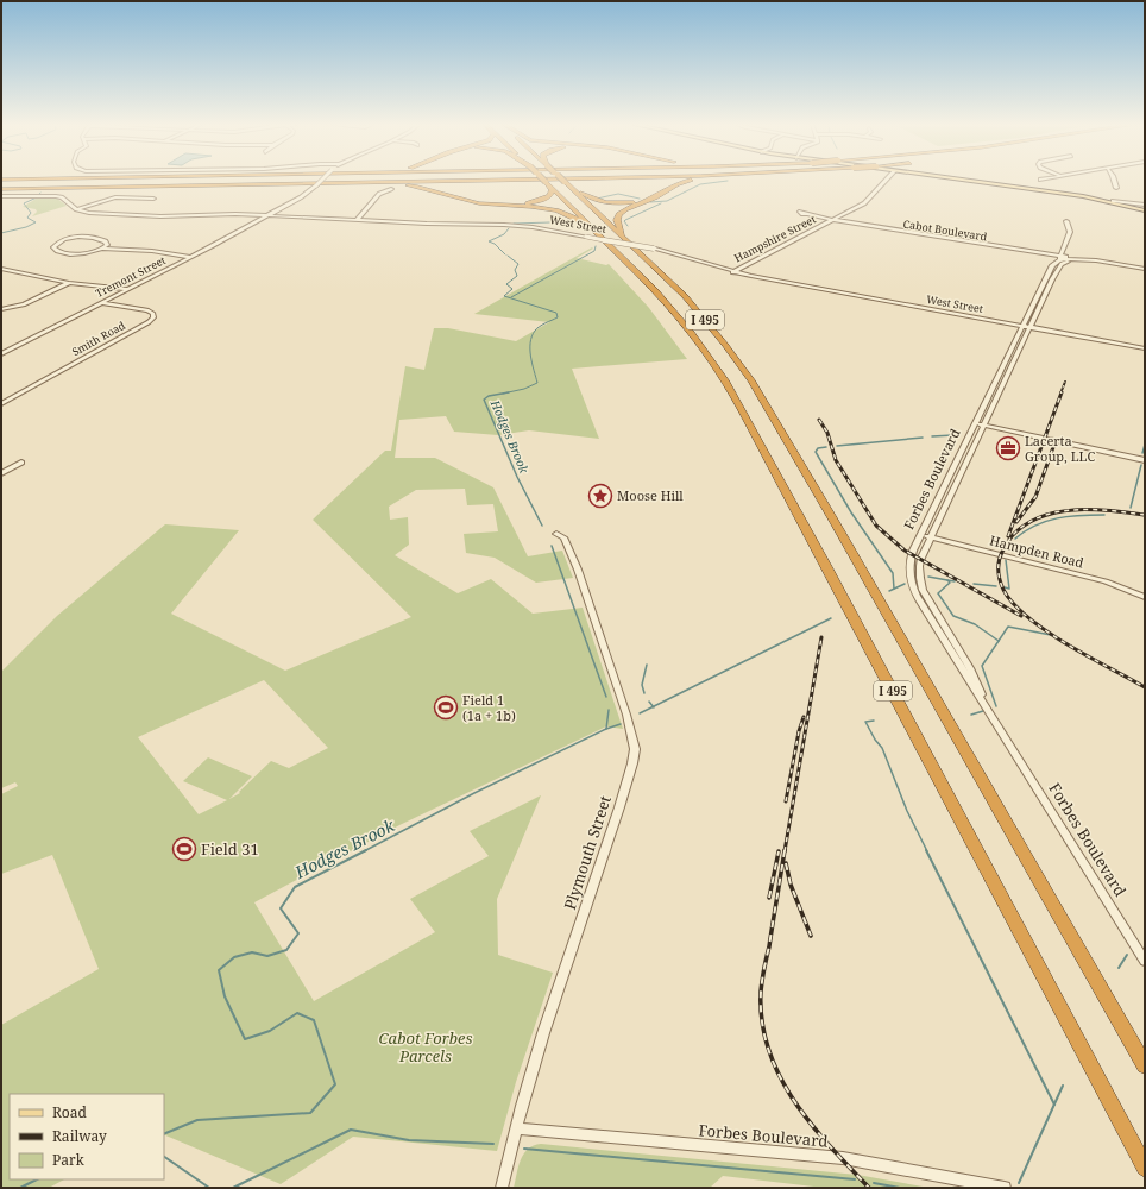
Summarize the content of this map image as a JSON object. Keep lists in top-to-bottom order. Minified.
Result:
{"streets":{"highway":["I 495"],"street":["West Street","Cabot Boulevard","Hampshire Street","Tremont Street","Smith Road","Forbes Boulevard","Hampden Road","Plymouth Street"]},"crossings":[["West Street","Hampshire Street"],["West Street","Tremont Street"],["West Street","Forbes Boulevard"],["Cabot Boulevard","Hampshire Street"],["Cabot Boulevard","Forbes Boulevard"],["Tremont Street","Smith Road"],["Forbes Boulevard","Hampden Road"],["Forbes Boulevard","Plymouth Street"]],"water":["Hodges Brook"],"parks":["Cabot Forbes Parcels"],"places":{"office":["Lacerta Group, LLC"],"place":["Moose Hill"],"sports":["Field 1 (1a + 1b)","Field 31"]},"legend":["Road","Railway","Park"]}
